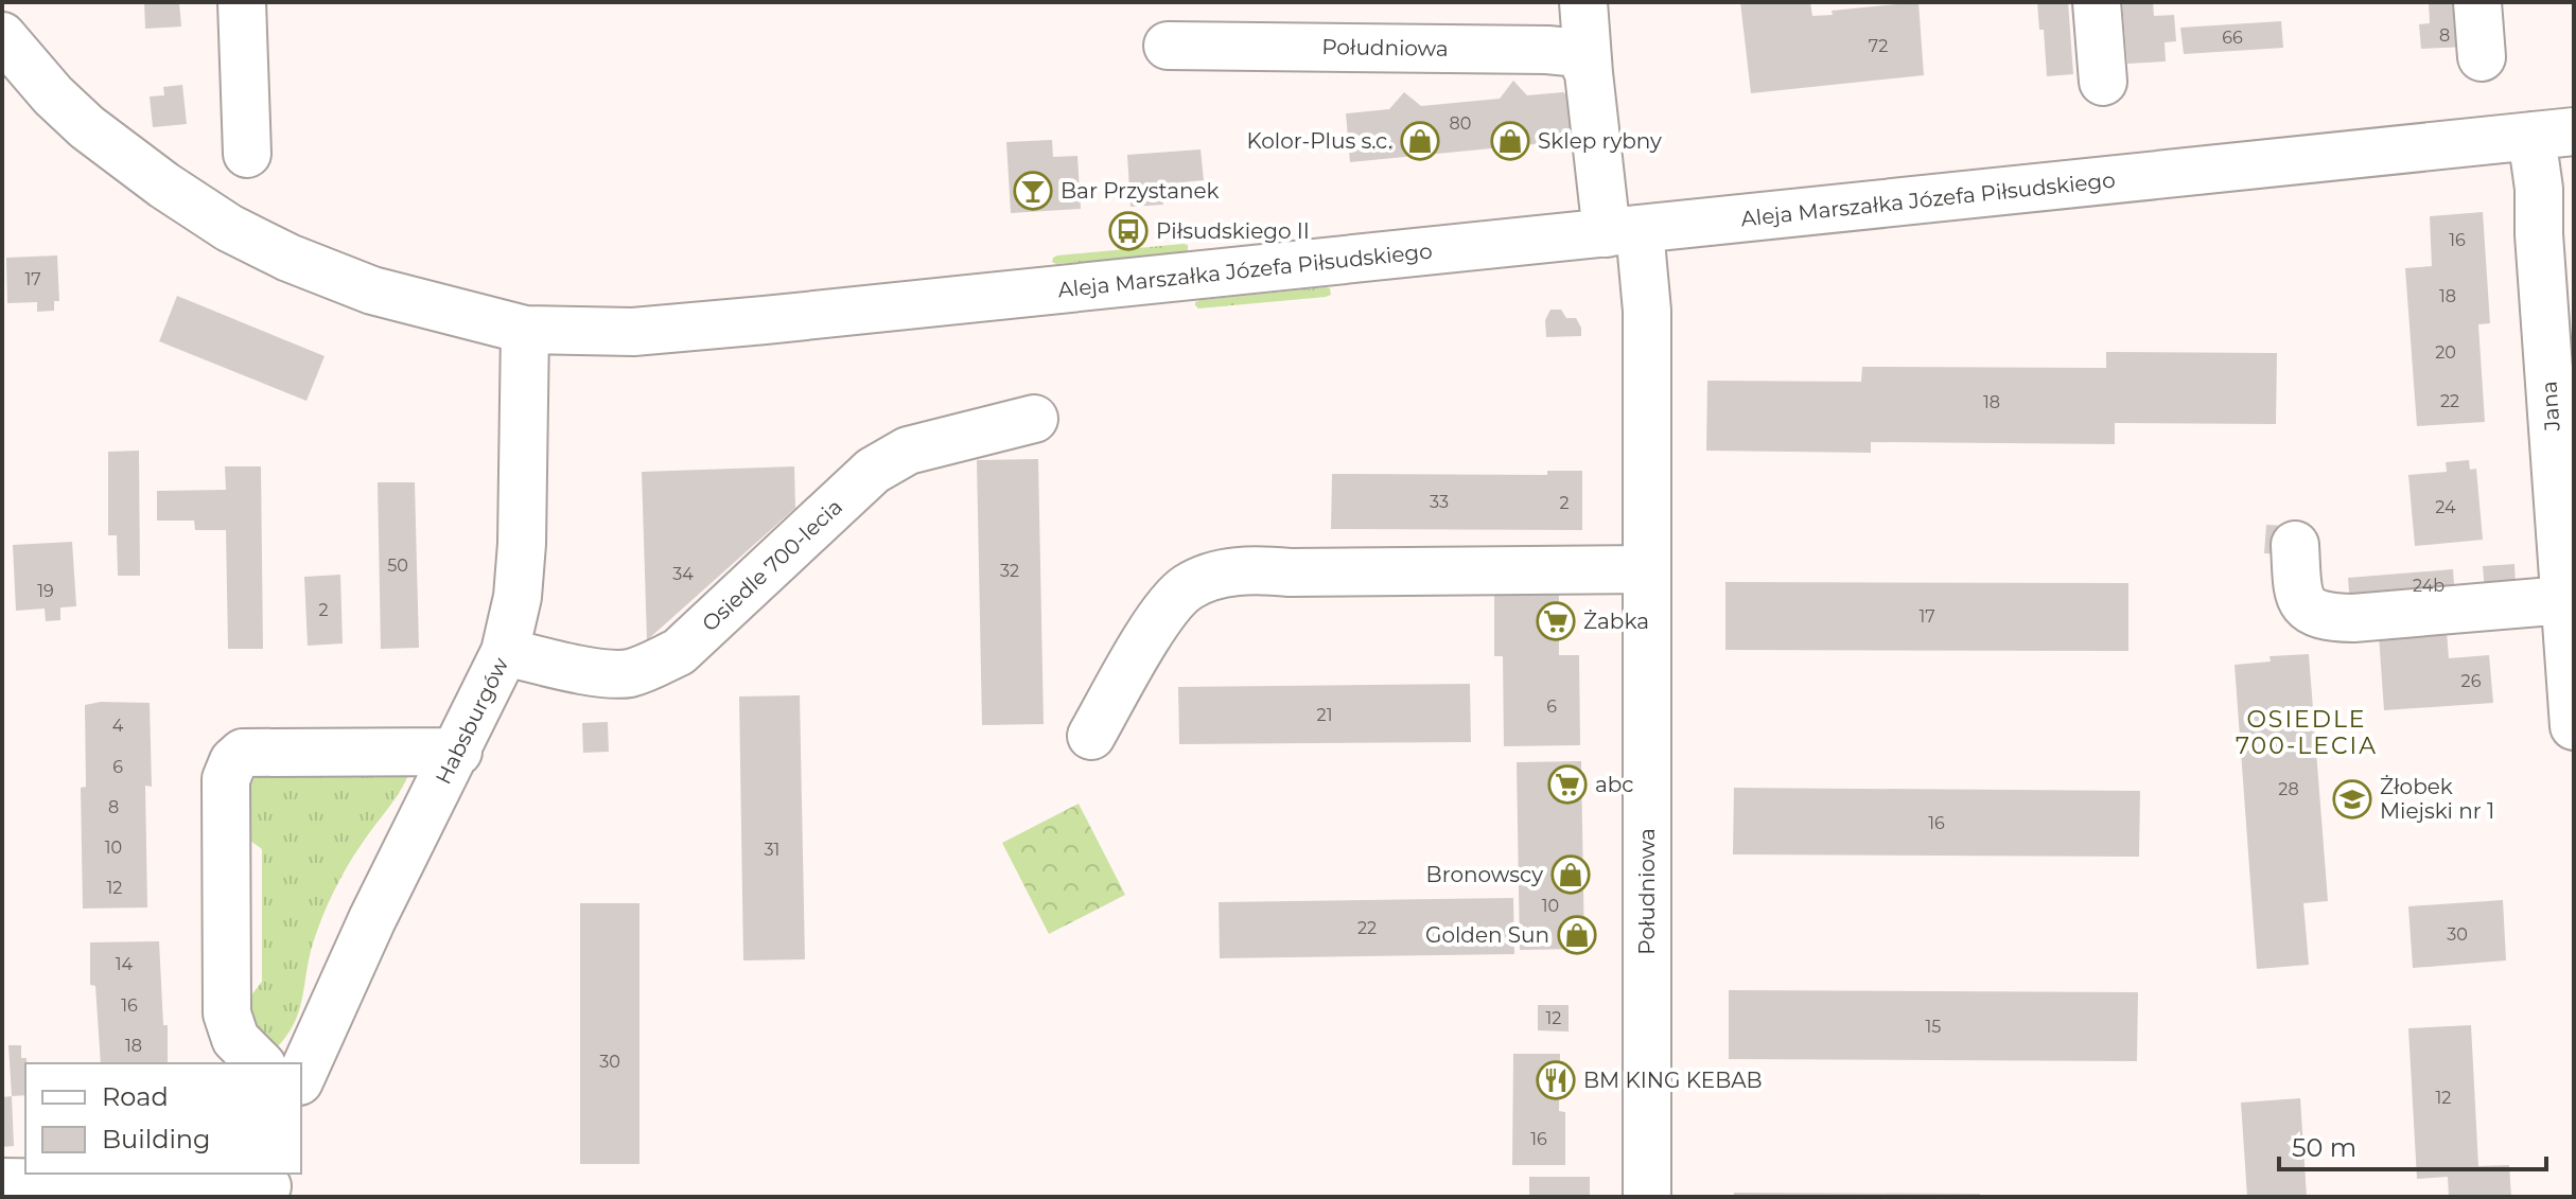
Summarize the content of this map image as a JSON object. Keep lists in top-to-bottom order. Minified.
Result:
{"streets":{"street":["Południowa","Aleja Marszałka Józefa Piłsudskiego","Jana","Osiedle 700-lecia","Habsburgów"]},"crossings":[["Południowa","Aleja Marszałka Józefa Piłsudskiego"],["Aleja Marszałka Józefa Piłsudskiego","Jana"],["Aleja Marszałka Józefa Piłsudskiego","Habsburgów"],["Osiedle 700-lecia","Habsburgów"]],"districts":["OSIEDLE 700-LECIA"],"places":{"shop":["Kolor-Plus s.c.","Sklep rybny","Bronowscy","Golden Sun"],"bar":["Bar Przystanek"],"bus stop":["Piłsudskiego II"],"supermarket":["Żabka","abc"],"school or university":["Żłobek Miejski nr 1"],"restaurant":["BM KING KEBAB"]},"house_numbers":["8","66","72","80","16","17","18","20","22","18","33","2","24","50","32","34","24b","19","2","17","26","6","21","4","6","28","8","16","10","31","12","10","22","30","14","16","12","15","18","30","12","16"],"legend":["Road","Building"],"scale_bar":"50 m"}
